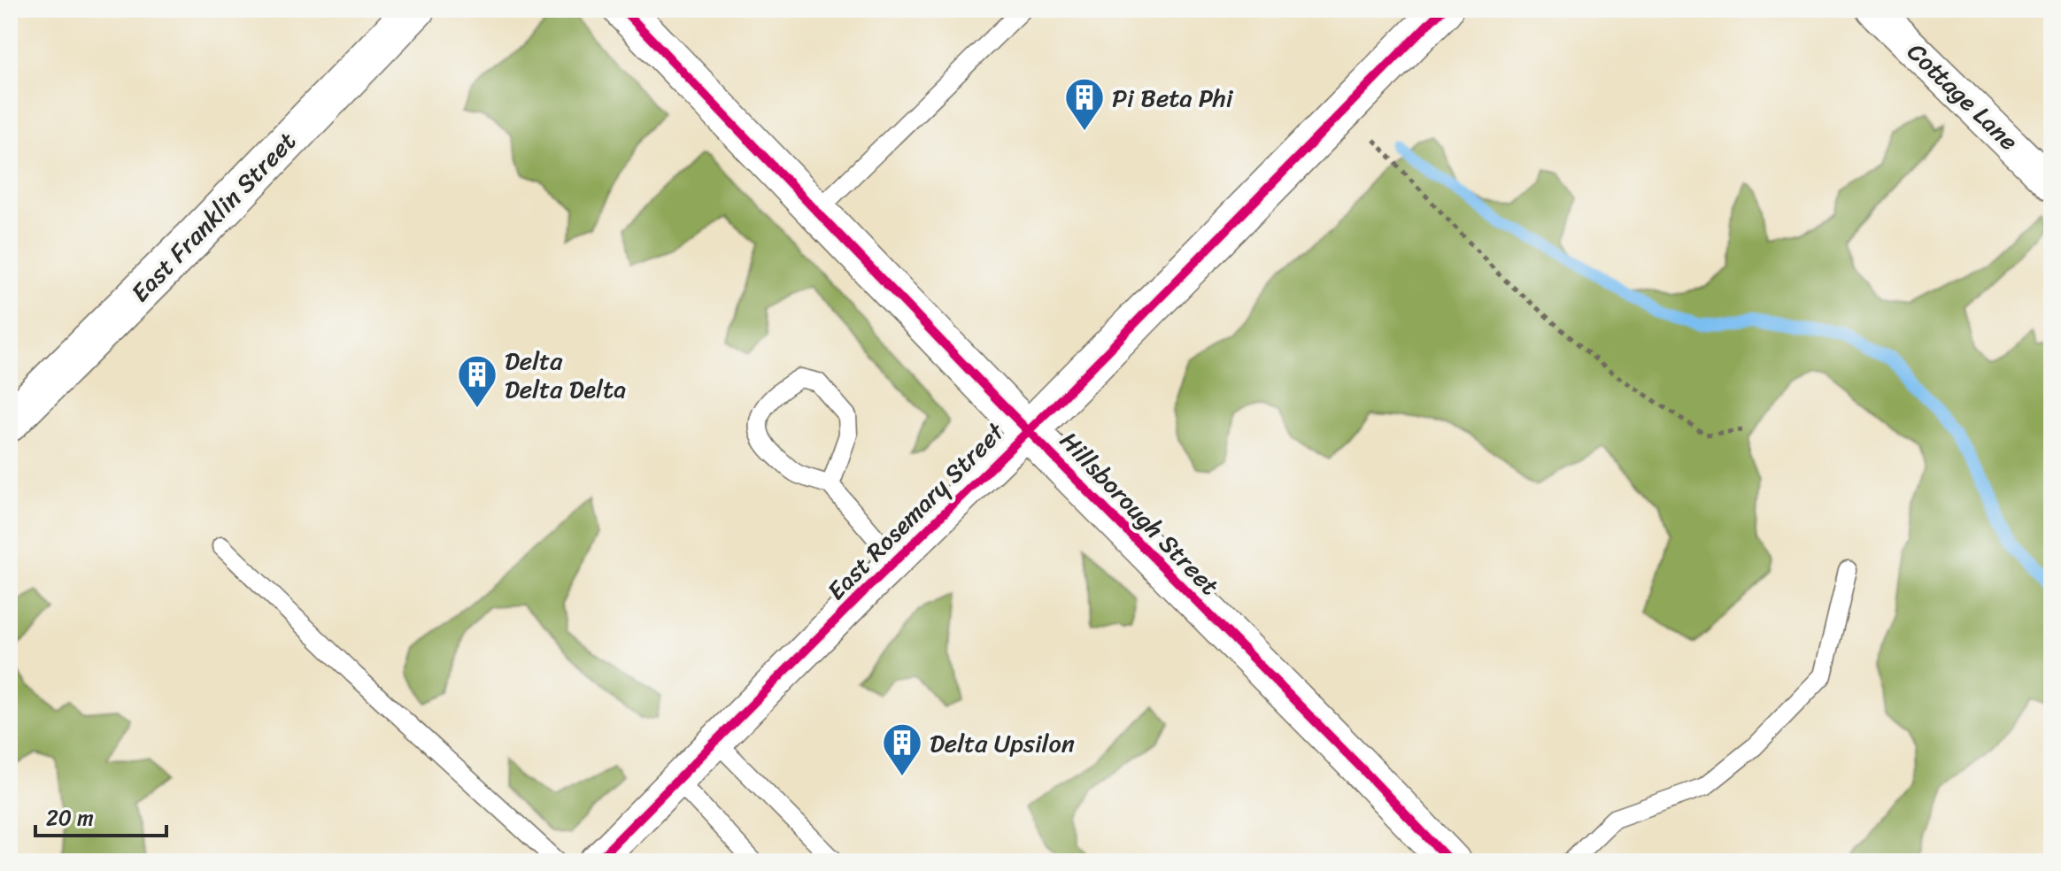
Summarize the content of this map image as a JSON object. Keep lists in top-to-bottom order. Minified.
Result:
{"streets":{"street":["Cottage Lane","East Franklin Street","East Rosemary Street","Hillsborough Street"]},"crossings":[["East Rosemary Street","Hillsborough Street"]],"places":{"building":["Pi Beta Phi","Delta Delta Delta","Delta Upsilon"]},"scale_bar":"20 m"}
